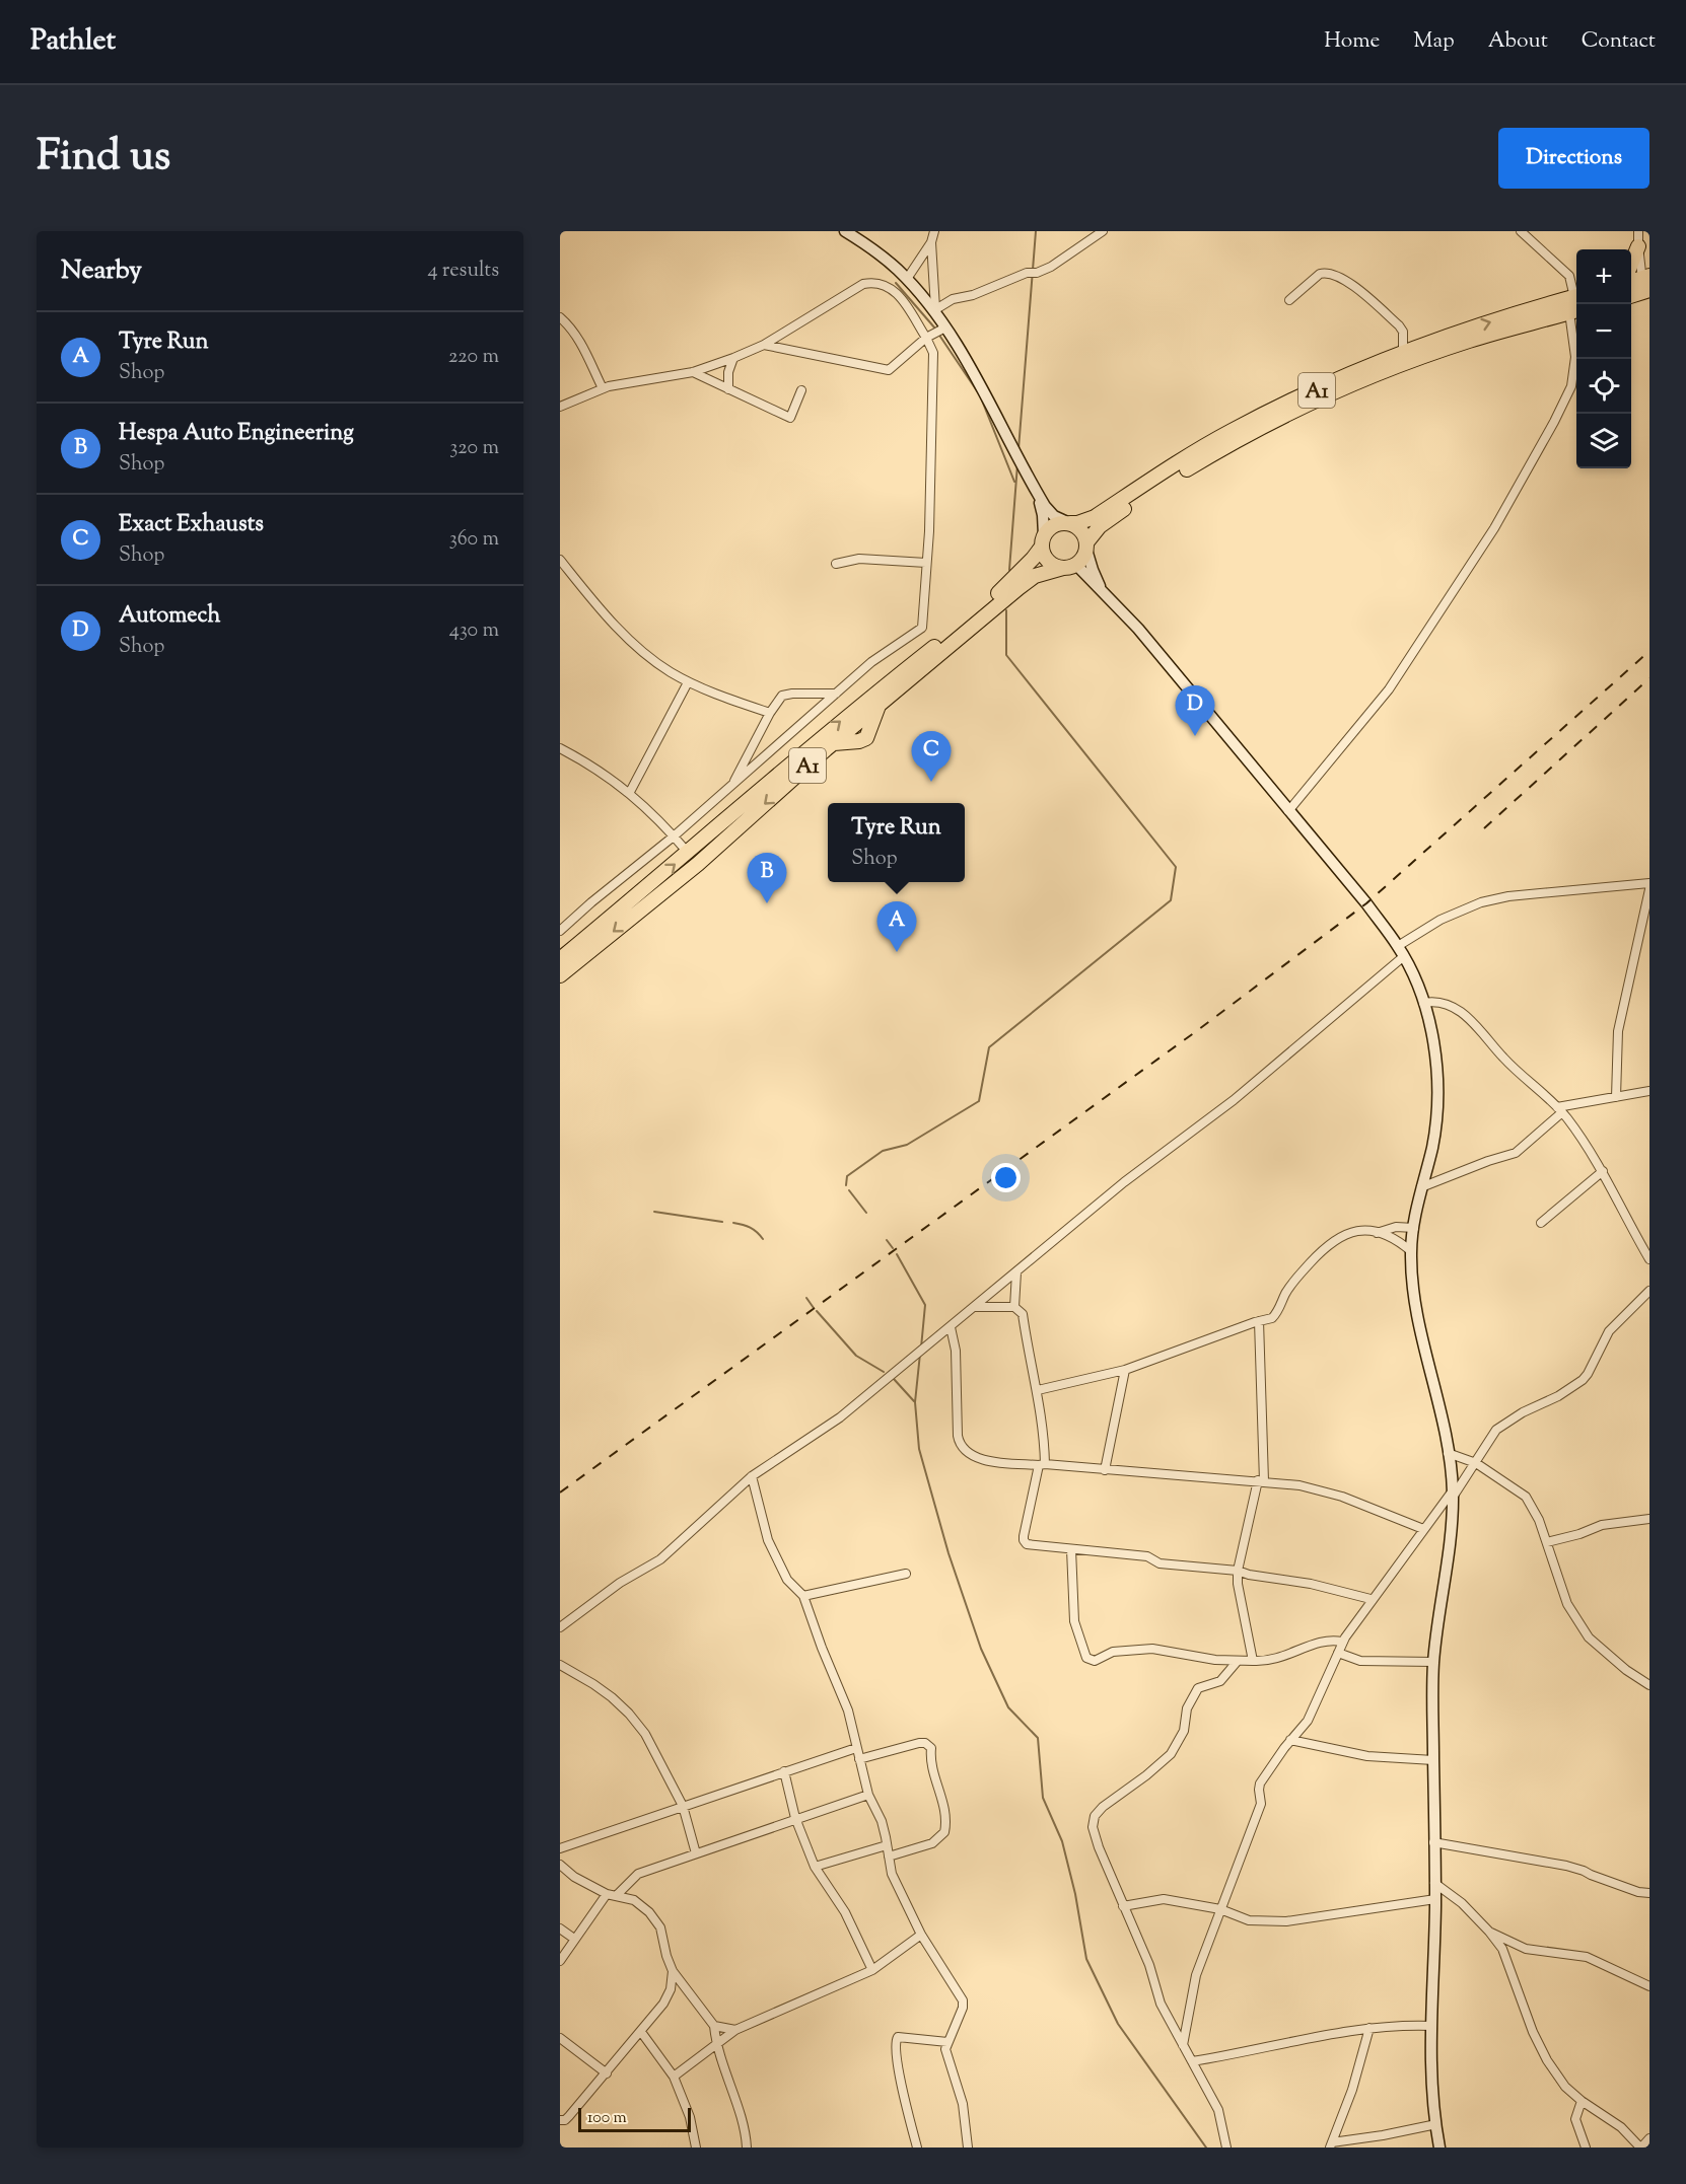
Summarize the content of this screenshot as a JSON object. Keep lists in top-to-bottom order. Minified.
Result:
{"streets":{"highway":["A1"]},"scale_bar":"100 m","page":{"header":"Pathlet","nav":["Home","Map","About","Contact"],"title":"Find us","buttons":"Directions","heading":["Nearby","4 results"],"map_buttons":["+","−"],"list":[{"mark":"A","name":"Tyre Run","note":"Shop","value":"220 m"},{"mark":"B","name":"Hespa Auto Engineering","note":"Shop","value":"320 m"},{"mark":"C","name":"Exact Exhausts","note":"Shop","value":"360 m"},{"mark":"D","name":"Automech","note":"Shop","value":"430 m"}],"pins":["D","C","B","A"],"popup":["Tyre Run","Shop"],"scale":"100 m"}}
